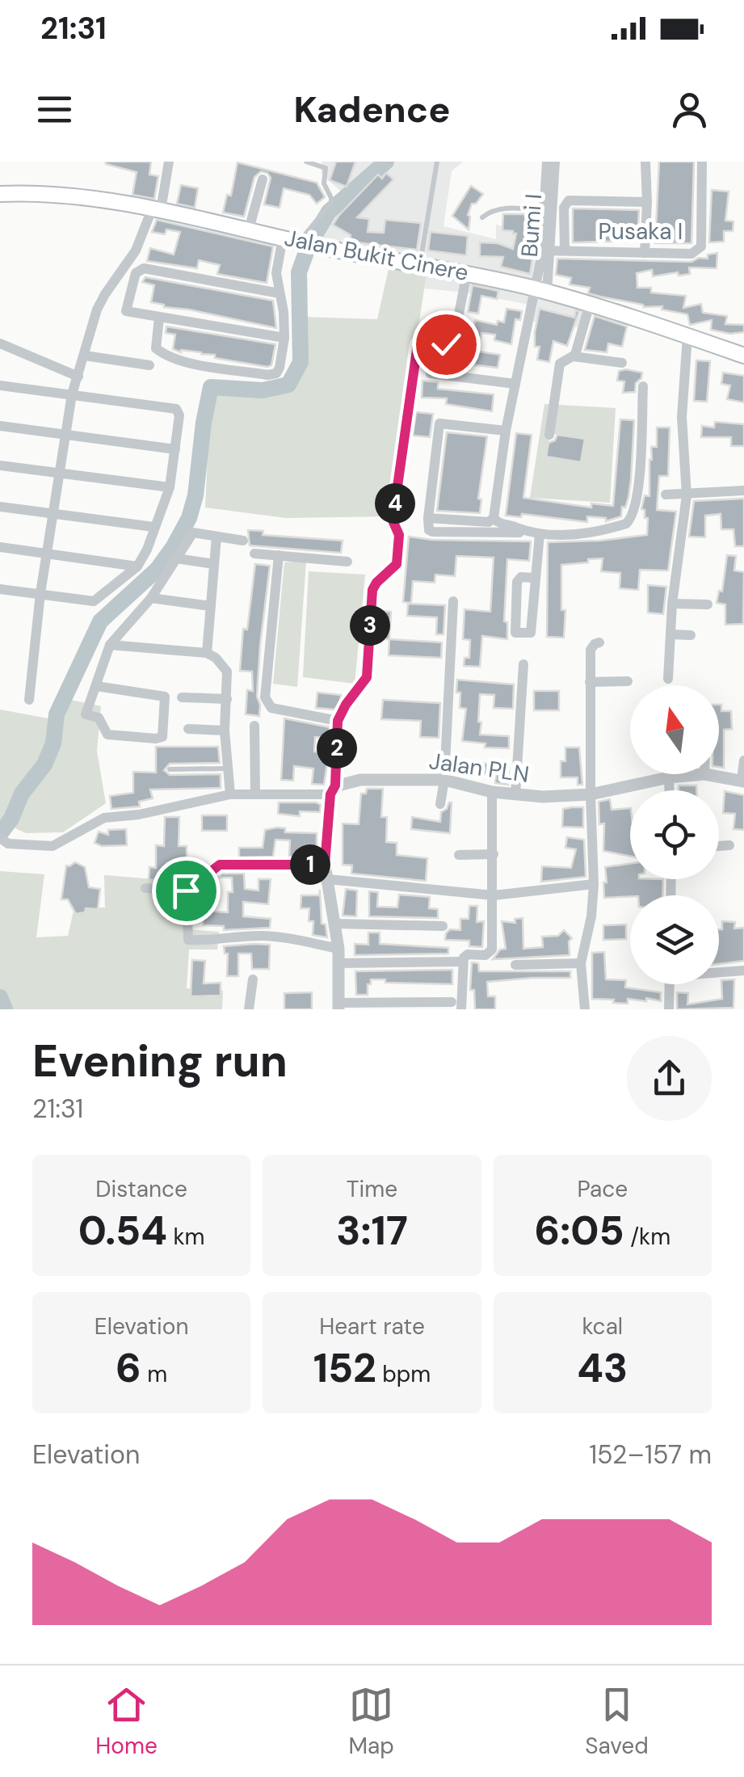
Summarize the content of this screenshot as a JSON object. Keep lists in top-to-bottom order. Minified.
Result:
{"streets":{"main road":["Jalan Bukit Cinere"],"street":["Bumi I","Pusaka I","Jalan PLN"]},"crossings":[["Bumi I","Pusaka I"],["Bumi I","Jalan Bukit Cinere"]],"north":"top","page":{"status":"21:31","header":"Kadence","pins":["4","3","2","1"],"heading":["Evening run","21:31"],"stats":[["Distance","0.54 km"],["Time","3:17"],["Pace","6:05 /km"],["Elevation","6 m"],["Heart rate","152 bpm"],["kcal","43"]],"chart":["Elevation","152–157 m"],"tabs":["Home","Map","Saved"]}}
